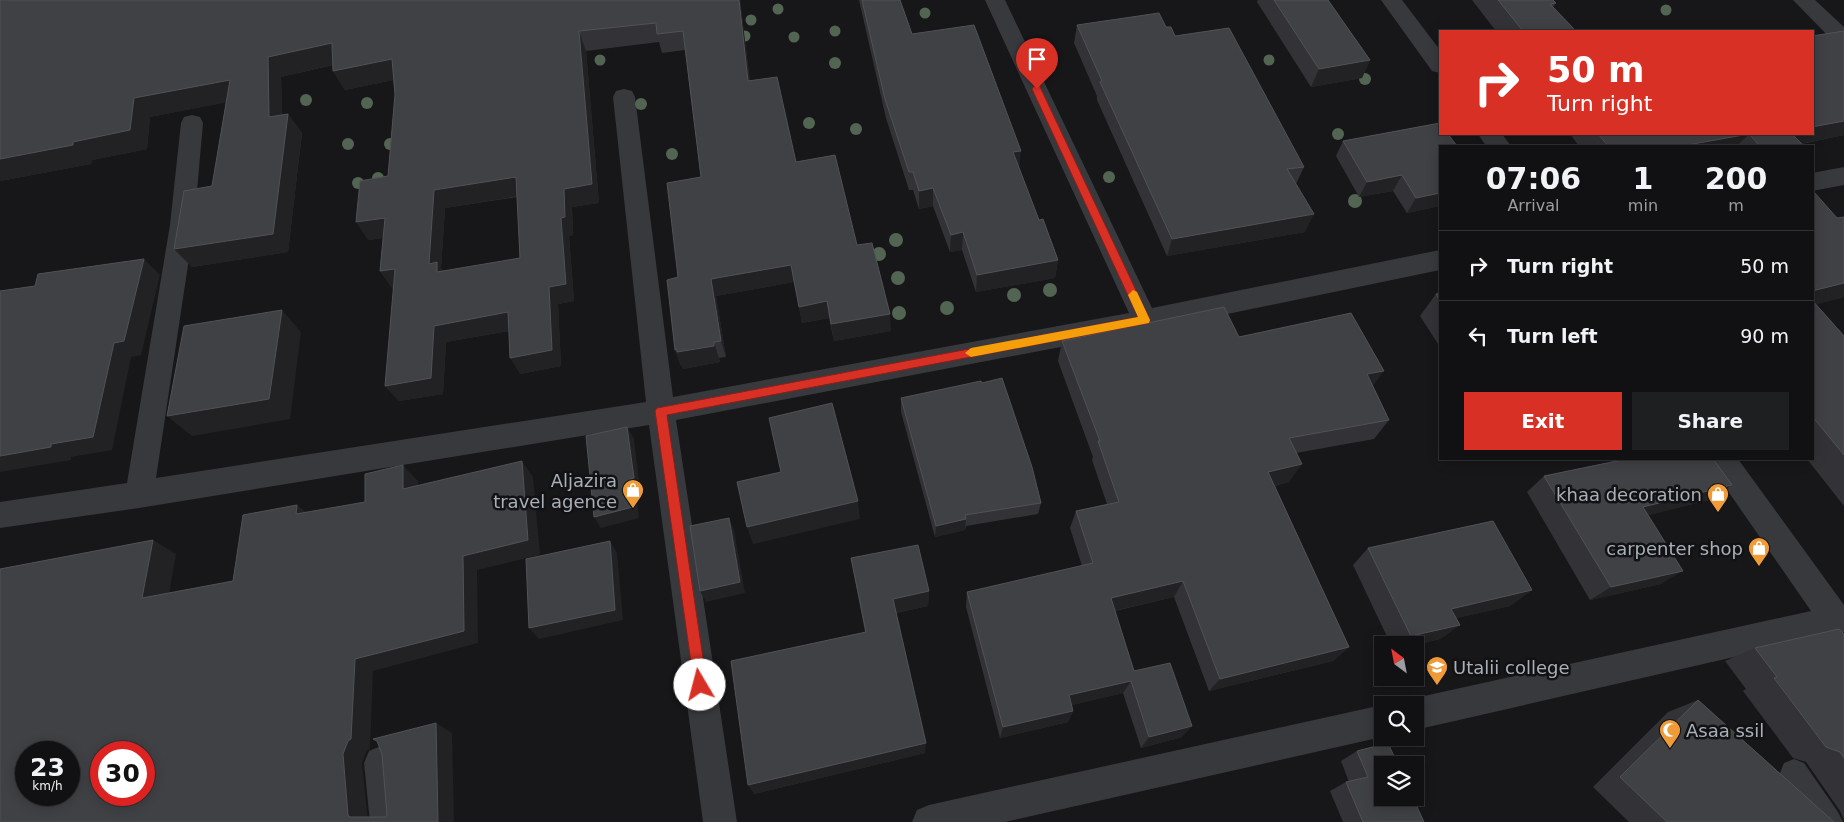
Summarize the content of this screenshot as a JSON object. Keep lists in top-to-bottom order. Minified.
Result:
{"places":{"shop":["Aljazira travel agence","khaa decoration","carpenter shop"],"school or university":["Utalii college"],"mosque":["Asaa ssil"]},"north":"top left","page":{"turn":["50 m","Turn right"],"eta":["07:06","Arrival","1","min","200","m"],"list":[{"name":"Turn right","value":"50 m"},{"name":"Turn left","value":"90 m"}],"buttons":["Exit","Share"],"speed":"23 km/h","limit":"30"}}
